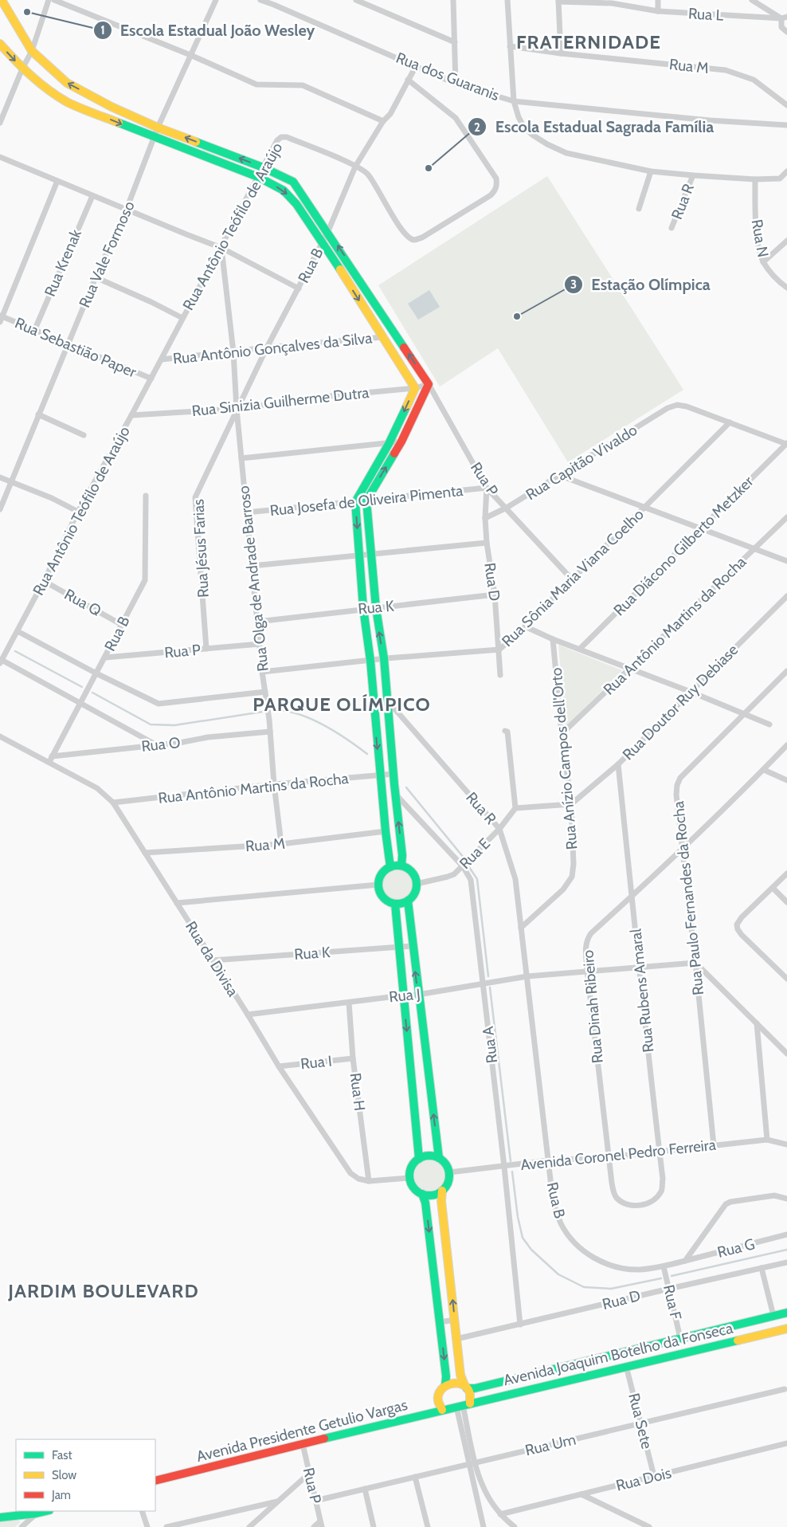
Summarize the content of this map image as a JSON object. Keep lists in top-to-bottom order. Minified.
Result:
{"streets":{"street":["Rua L","Rua M","Rua dos Guaranis","Rua R","Rua Antônio Teófilo de Araújo","Rua N","Rua Vale Formoso","Rua Krenak","Rua B","Rua Sebastião Paper","Rua Antônio Gonçalves da Silva","Rua Sinizia Guilherme Dutra","Rua Capitão Vivaldo","Rua P","Rua Josefa de Oliveira Pimenta","Rua Diácono Gilberto Metzker","Rua Jésus Farias","Rua Sônia Maria Viana Coelho","Rua Olga de Andrade Barroso","Rua D","Rua Q","Rua K","Rua Antônio Martins da Rocha","Rua Doutor Ruy Debiase","Rua O","Rua Anízio Campos dell'Orto","Rua E","Rua Paulo Fernandes da Rocha","Rua da Divisa","Rua Rubens Amaral","Rua J","Rua Dinah Ribeiro","Rua A","Rua I","Rua H","Avenida Coronel Pedro Ferreira","Rua G","Rua F","Avenida Joaquim Botelho da Fonseca","Rua Sete","Avenida Presidente Getulio Vargas","Rua Um","Rua Dois"]},"crossings":[["Rua M","Rua Olga de Andrade Barroso"],["Rua M","Rua da Divisa"],["Rua dos Guaranis","Rua B"],["Rua R","Rua B"],["Rua R","Rua Anízio Campos dell'Orto"],["Rua R","Rua E"],["Rua R","Rua J"],["Rua Antônio Teófilo de Araújo","Rua B"],["Rua Antônio Teófilo de Araújo","Rua Sebastião Paper"],["Rua Antônio Teófilo de Araújo","Rua Antônio Gonçalves da Silva"],["Rua Antônio Teófilo de Araújo","Rua Sinizia Guilherme Dutra"],["Rua Antônio Teófilo de Araújo","Rua Olga de Andrade Barroso"],["Rua Antônio Teófilo de Araújo","Rua Q"],["Rua Vale Formoso","Rua Sebastião Paper"],["Rua Krenak","Rua Sebastião Paper"],["Rua B","Rua Antônio Gonçalves da Silva"],["Rua B","Rua Sinizia Guilherme Dutra"],["Rua B","Rua P"],["Rua B","Rua Jésus Farias"],["Rua B","Rua Olga de Andrade Barroso"],["Rua B","Rua Q"],["Rua B","Rua O"],["Rua B","Rua da Divisa"],["Rua B","Rua J"],["Rua B","Avenida Coronel Pedro Ferreira"],["Rua B","Rua G"],["Rua B","Rua F"],["Rua Antônio Gonçalves da Silva","Rua Olga de Andrade Barroso"],["Rua Sinizia Guilherme Dutra","Rua P"],["Rua Sinizia Guilherme Dutra","Rua Jésus Farias"],["Rua Sinizia Guilherme Dutra","Rua Olga de Andrade Barroso"],["Rua Capitão Vivaldo","Rua P"],["Rua Capitão Vivaldo","Rua Sônia Maria Viana Coelho"],["Rua Capitão Vivaldo","Rua D"],["Rua P","Rua Josefa de Oliveira Pimenta"],["Rua P","Rua Jésus Farias"],["Rua P","Rua Sônia Maria Viana Coelho"],["Rua P","Rua Olga de Andrade Barroso"],["Rua P","Rua D"],["Rua P","Avenida Presidente Getulio Vargas"],["Rua P","Rua Um"],["Rua Josefa de Oliveira Pimenta","Rua Olga de Andrade Barroso"],["Rua Josefa de Oliveira Pimenta","Rua D"],["Rua Jésus Farias","Rua Olga de Andrade Barroso"],["Rua Sônia Maria Viana Coelho","Rua Olga de Andrade Barroso"],["Rua Sônia Maria Viana Coelho","Rua D"],["Rua Olga de Andrade Barroso","Rua K"],["Rua Olga de Andrade Barroso","Rua Antônio Martins da Rocha"],["Rua Olga de Andrade Barroso","Rua O"],["Rua D","Rua K"],["Rua D","Rua A"],["Rua D","Rua F"],["Rua K","Rua da Divisa"],["Rua Antônio Martins da Rocha","Rua Anízio Campos dell'Orto"],["Rua Antônio Martins da Rocha","Rua da Divisa"],["Rua Doutor Ruy Debiase","Rua Anízio Campos dell'Orto"],["Rua Doutor Ruy Debiase","Rua Rubens Amaral"],["Rua E","Rua A"],["Rua Paulo Fernandes da Rocha","Rua J"],["Rua Paulo Fernandes da Rocha","Rua Dinah Ribeiro"],["Rua Paulo Fernandes da Rocha","Avenida Coronel Pedro Ferreira"],["Rua da Divisa","Rua J"],["Rua da Divisa","Rua I"],["Rua da Divisa","Rua H"],["Rua da Divisa","Avenida Coronel Pedro Ferreira"],["Rua Rubens Amaral","Rua J"],["Rua Rubens Amaral","Rua Dinah Ribeiro"],["Rua Rubens Amaral","Avenida Coronel Pedro Ferreira"],["Rua J","Rua Dinah Ribeiro"],["Rua J","Rua A"],["Rua J","Rua H"],["Rua Dinah Ribeiro","Avenida Coronel Pedro Ferreira"],["Rua A","Avenida Coronel Pedro Ferreira"],["Rua I","Rua H"],["Avenida Joaquim Botelho da Fonseca","Rua Sete"],["Avenida Joaquim Botelho da Fonseca","Avenida Presidente Getulio Vargas"],["Rua Sete","Rua Um"],["Rua Sete","Rua Dois"]],"districts":["FRATERNIDADE","PARQUE OLÍMPICO","JARDIM BOULEVARD"],"places":["Escola Estadual João Wesley","Escola Estadual Sagrada Família","Estação Olímpica"],"legend":["Fast","Slow","Jam"]}
